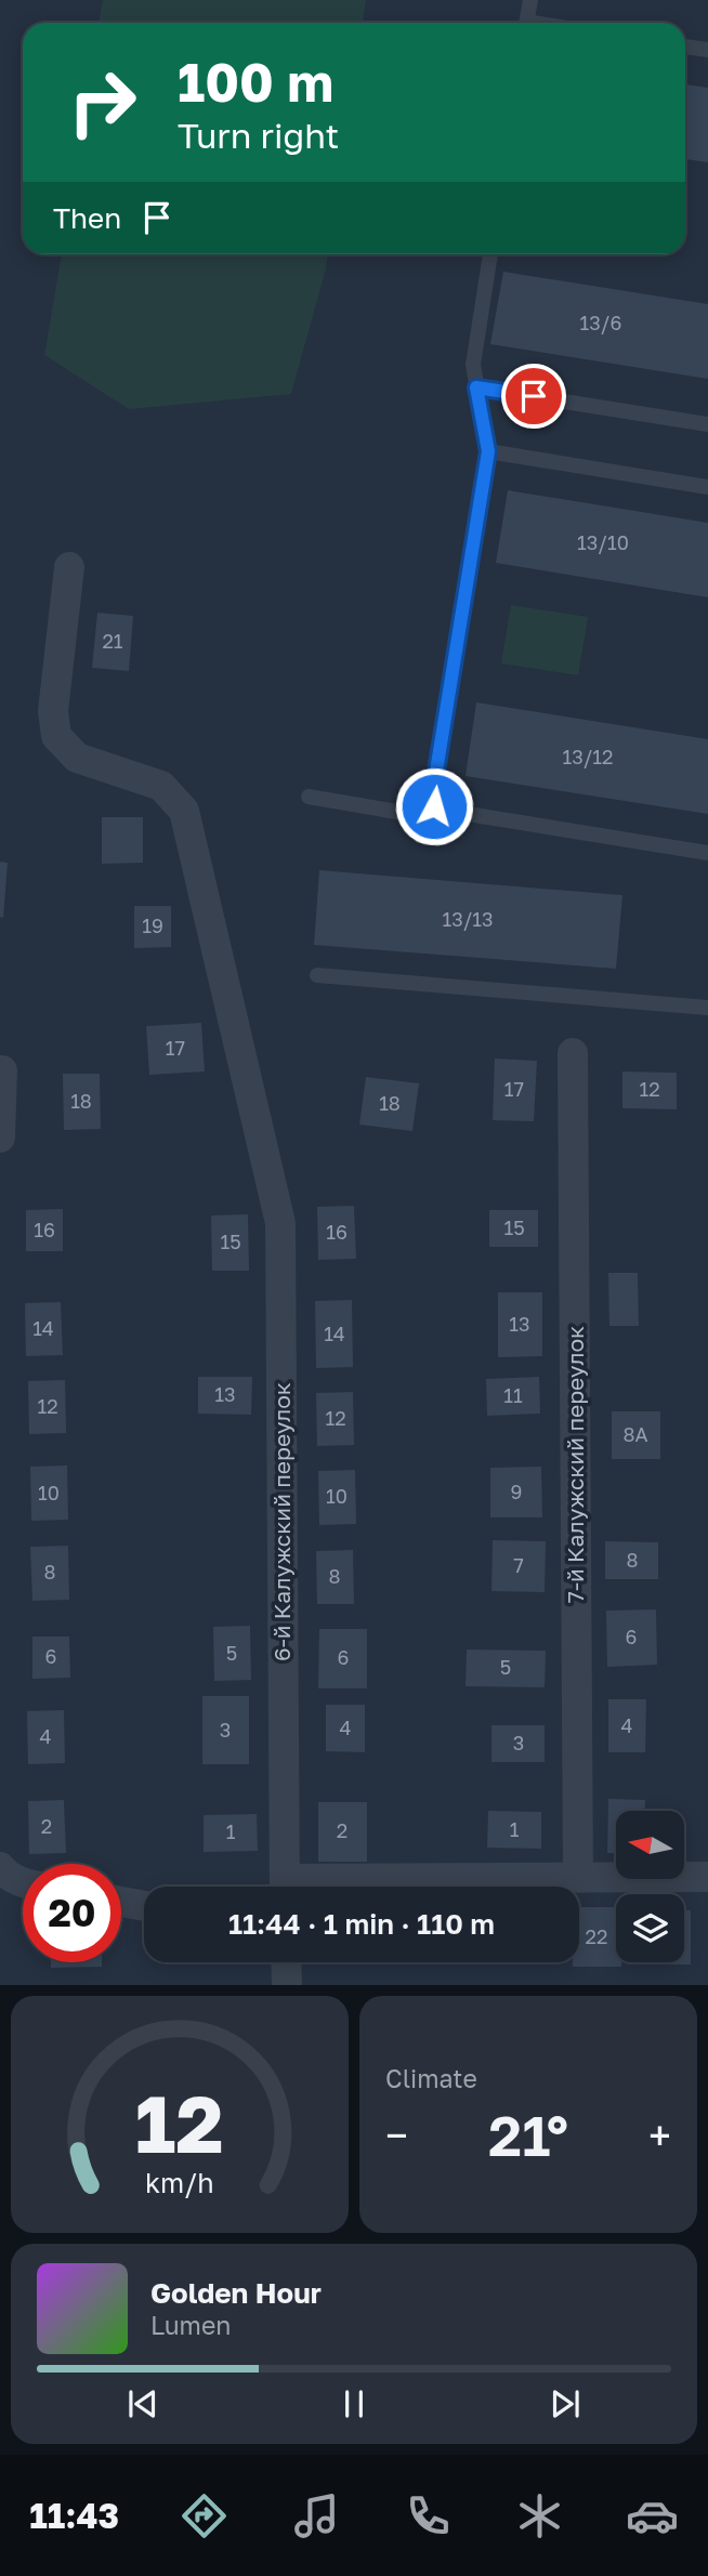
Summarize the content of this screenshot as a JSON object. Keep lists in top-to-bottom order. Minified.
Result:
{"streets":{"street":["7-й Калужский переулок","6-й Калужский переулок"]},"house_numbers":["13/6","13/10","21","13/12","13/13","19","17","17","12","18","18","15","16","16","15","13","14","14","13","11","12","12","8А","9","10","10","8","7","8","8","6","5","6","6","5","4","4","3","4","3","2","1","2","1","22"],"north":"left","page":{"turn":["100 m","Turn right"],"then":"Then","limit":"20","trip":"11:44 · 1 min · 110 m","tile":"Climate","heat":["−","21°","+"],"song":["Golden Hour","Lumen"],"tabs":"11:43","gauge":["12","km/h"]}}
